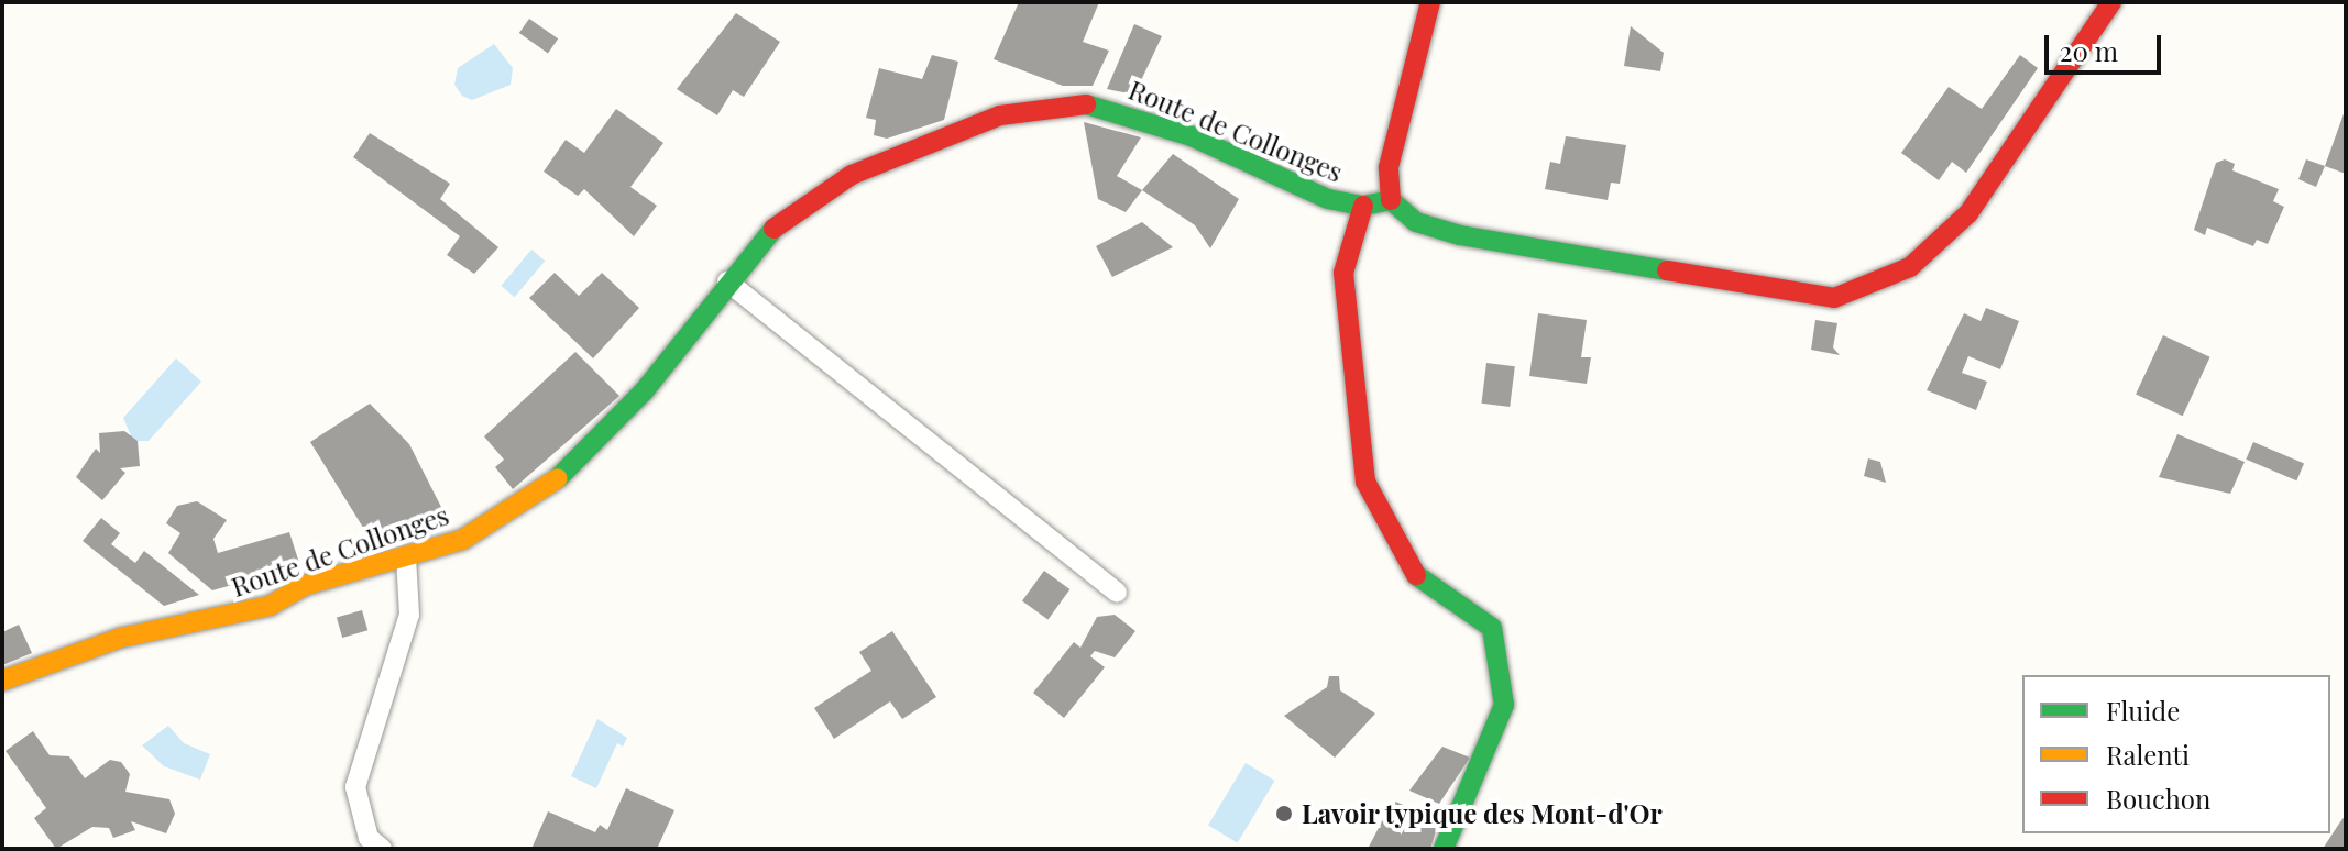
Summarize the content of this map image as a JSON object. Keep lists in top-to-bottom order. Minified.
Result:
{"streets":{"street":["Route de Collonges"]},"places":["Lavoir typique des Mont-d'Or"],"legend":["Fluide","Ralenti","Bouchon"],"scale_bar":"20 m"}
